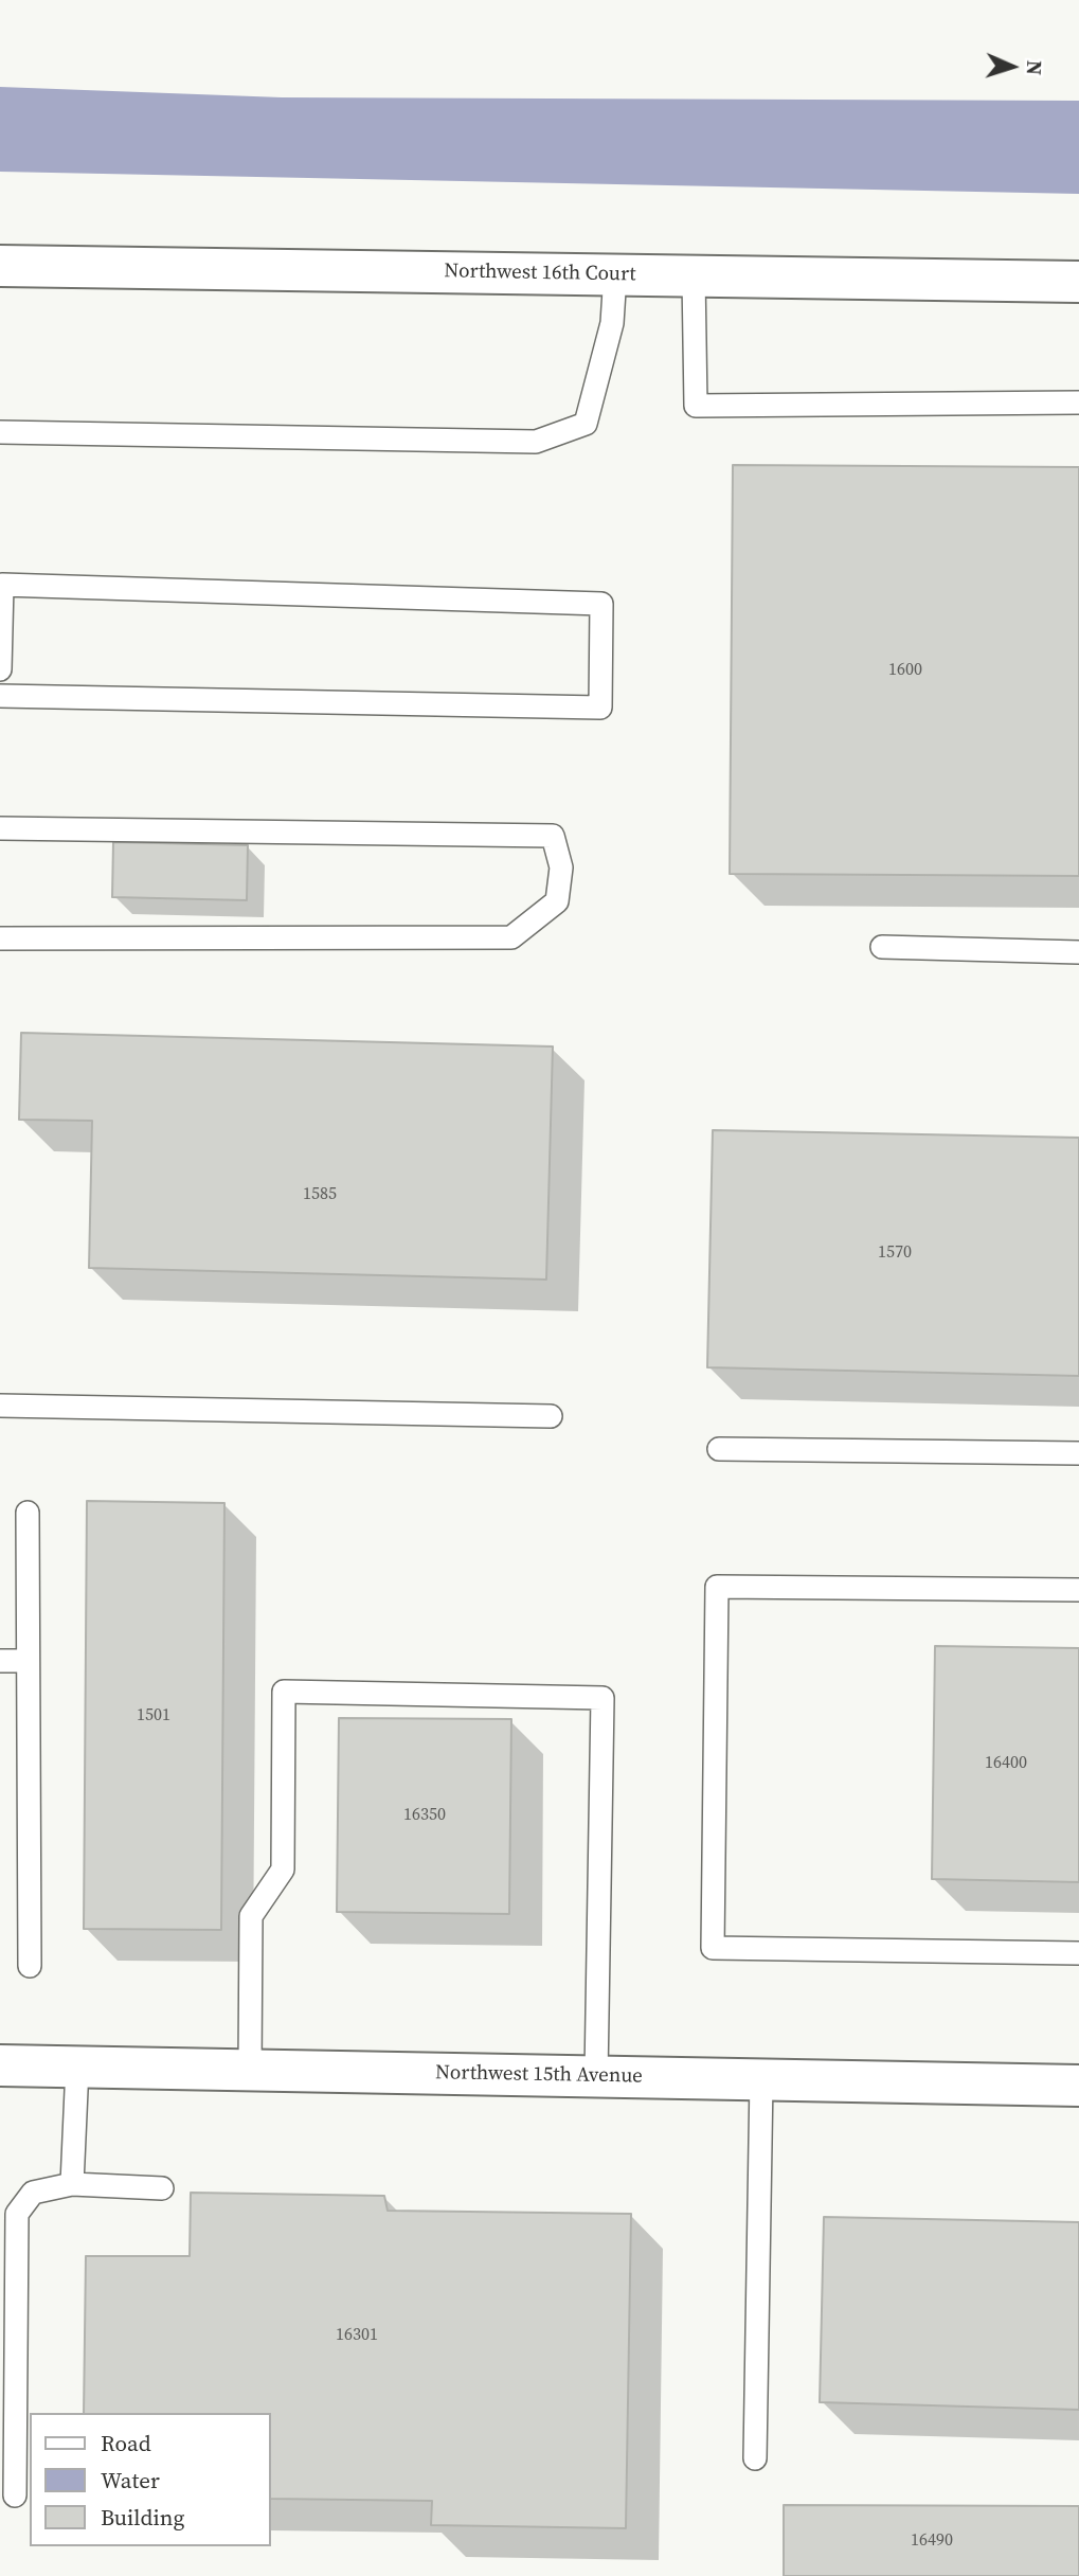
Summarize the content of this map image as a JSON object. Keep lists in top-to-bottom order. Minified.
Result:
{"streets":{"street":["Northwest 16th Court","Northwest 15th Avenue"]},"house_numbers":["1600","1585","1570","1501","16400","16350","16301","16490"],"legend":["Road","Water","Building"],"north":"right"}
